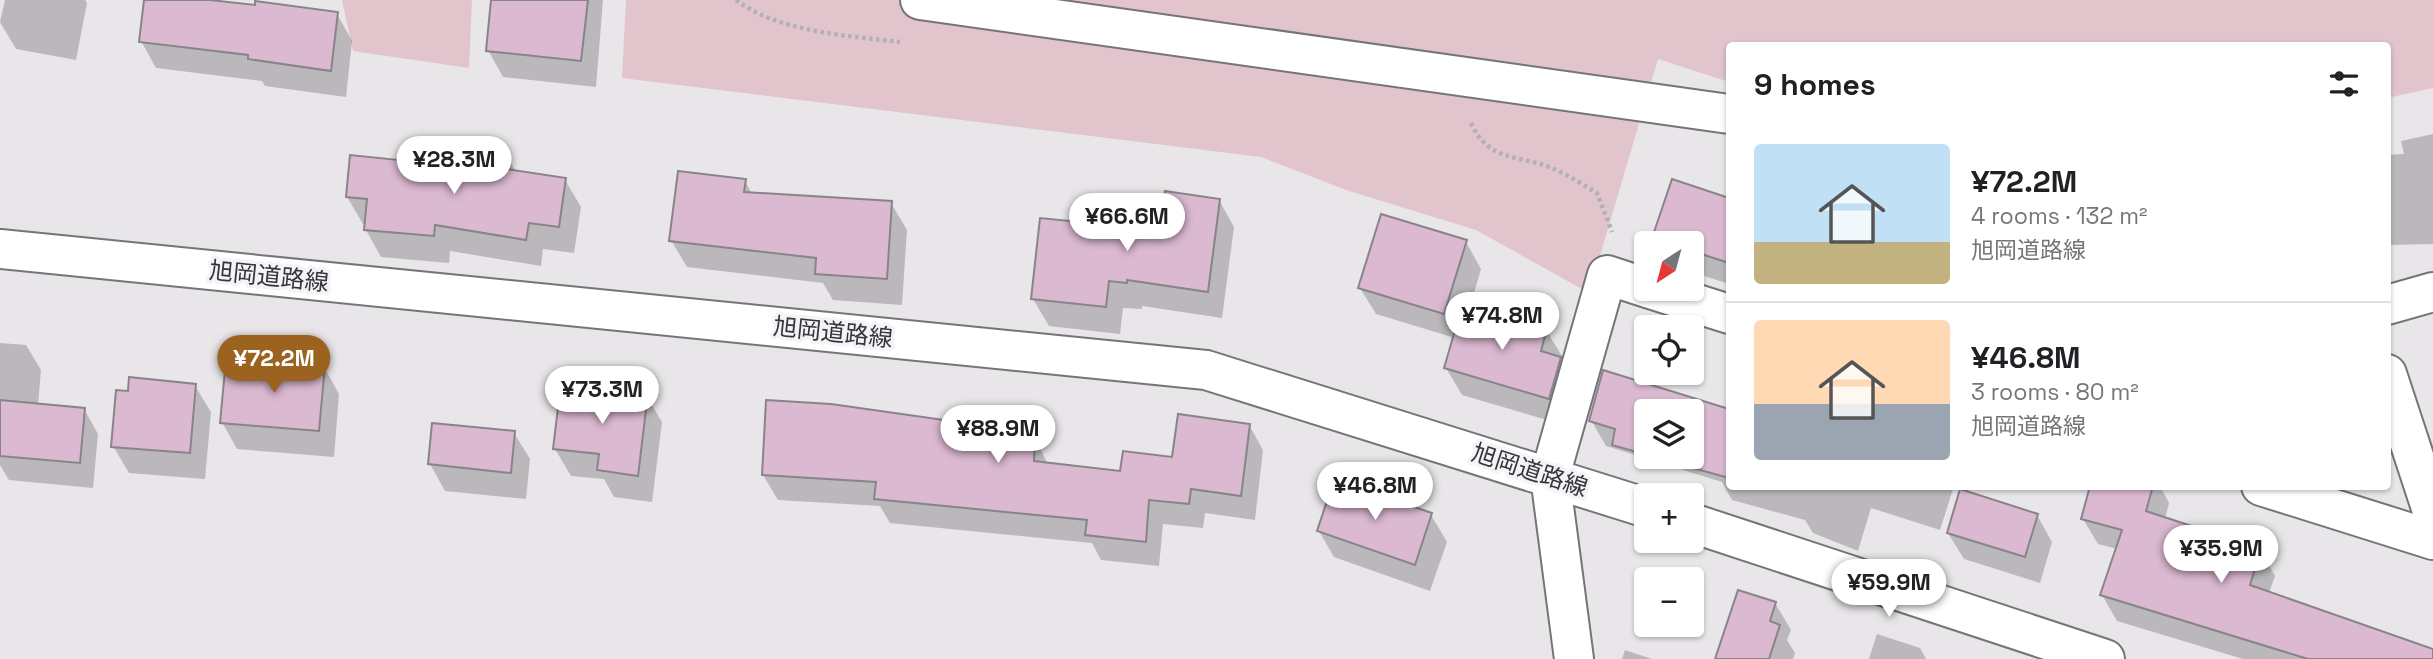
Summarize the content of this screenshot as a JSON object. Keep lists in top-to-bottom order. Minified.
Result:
{"streets":{"street":["旭岡道路線"]},"north":"bottom left","page":{"heading":"9 homes","list":[{"name":"¥72.2M","note":"4 rooms · 132 m² · 旭岡道路線"},{"name":"¥46.8M","note":"3 rooms · 80 m² · 旭岡道路線"}],"price":["¥28.3M","¥66.6M","¥74.8M","¥72.2M","¥73.3M","¥88.9M","¥46.8M","¥35.9M","¥59.9M"],"map_buttons":["+","−"]}}
